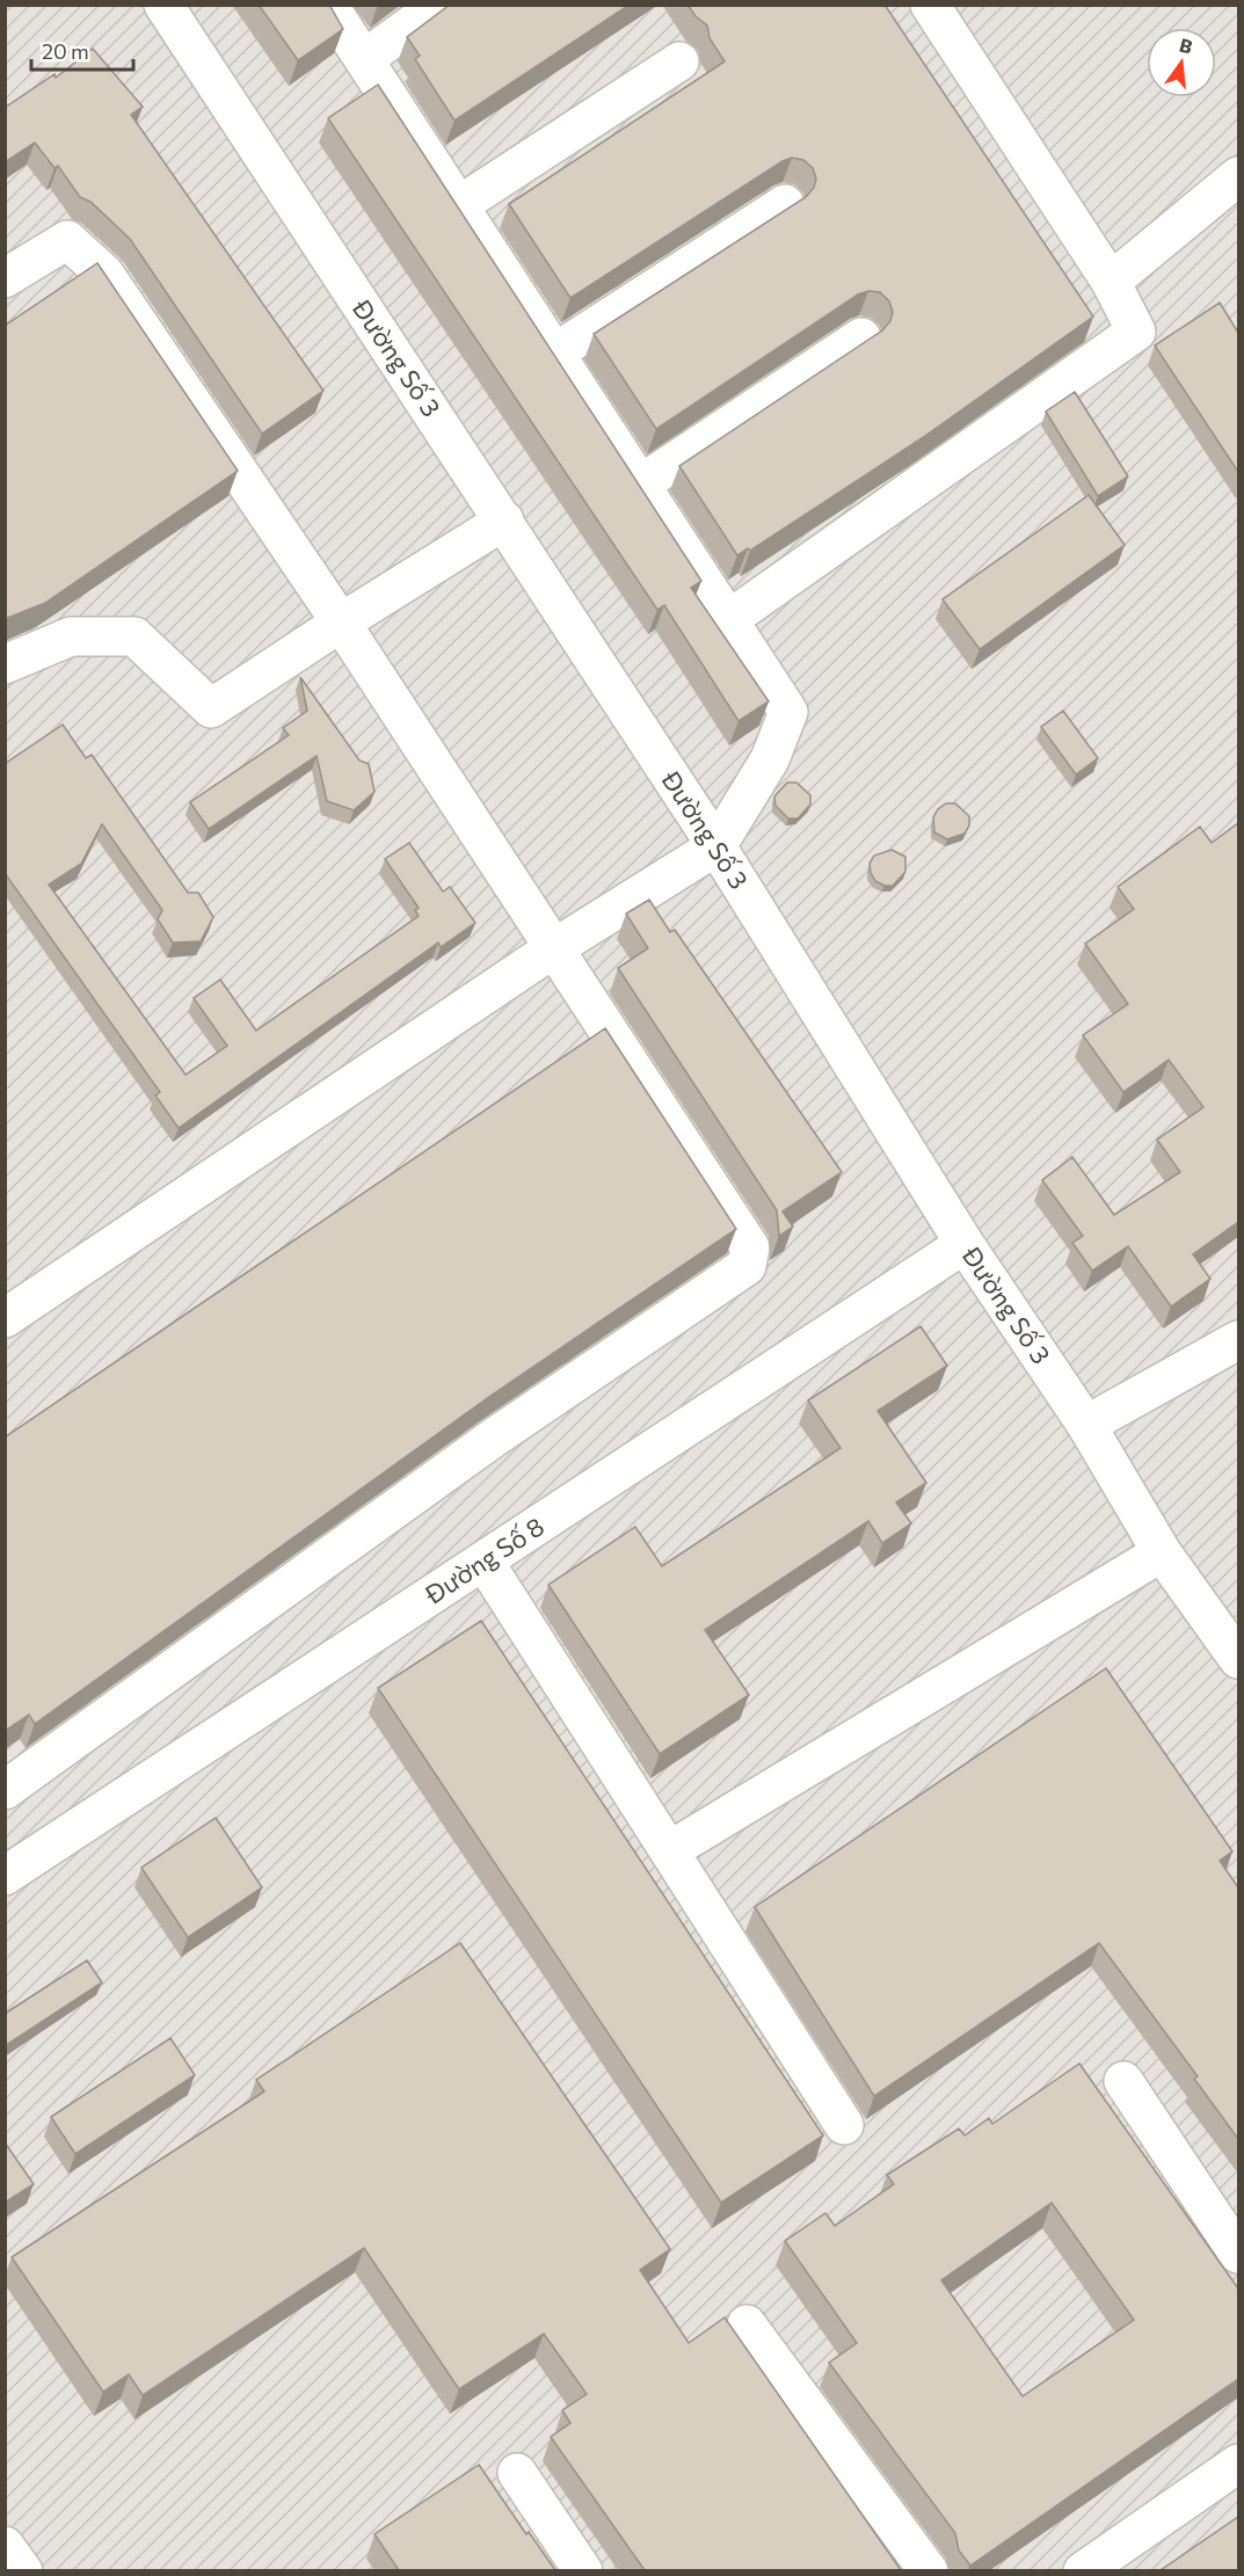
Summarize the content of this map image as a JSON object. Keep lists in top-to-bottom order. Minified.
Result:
{"streets":{"street":["Đường Số 3","Đường Số 8"]},"crossings":[["Đường Số 3","Đường Số 8"]],"scale_bar":"20 m","north":"top"}
